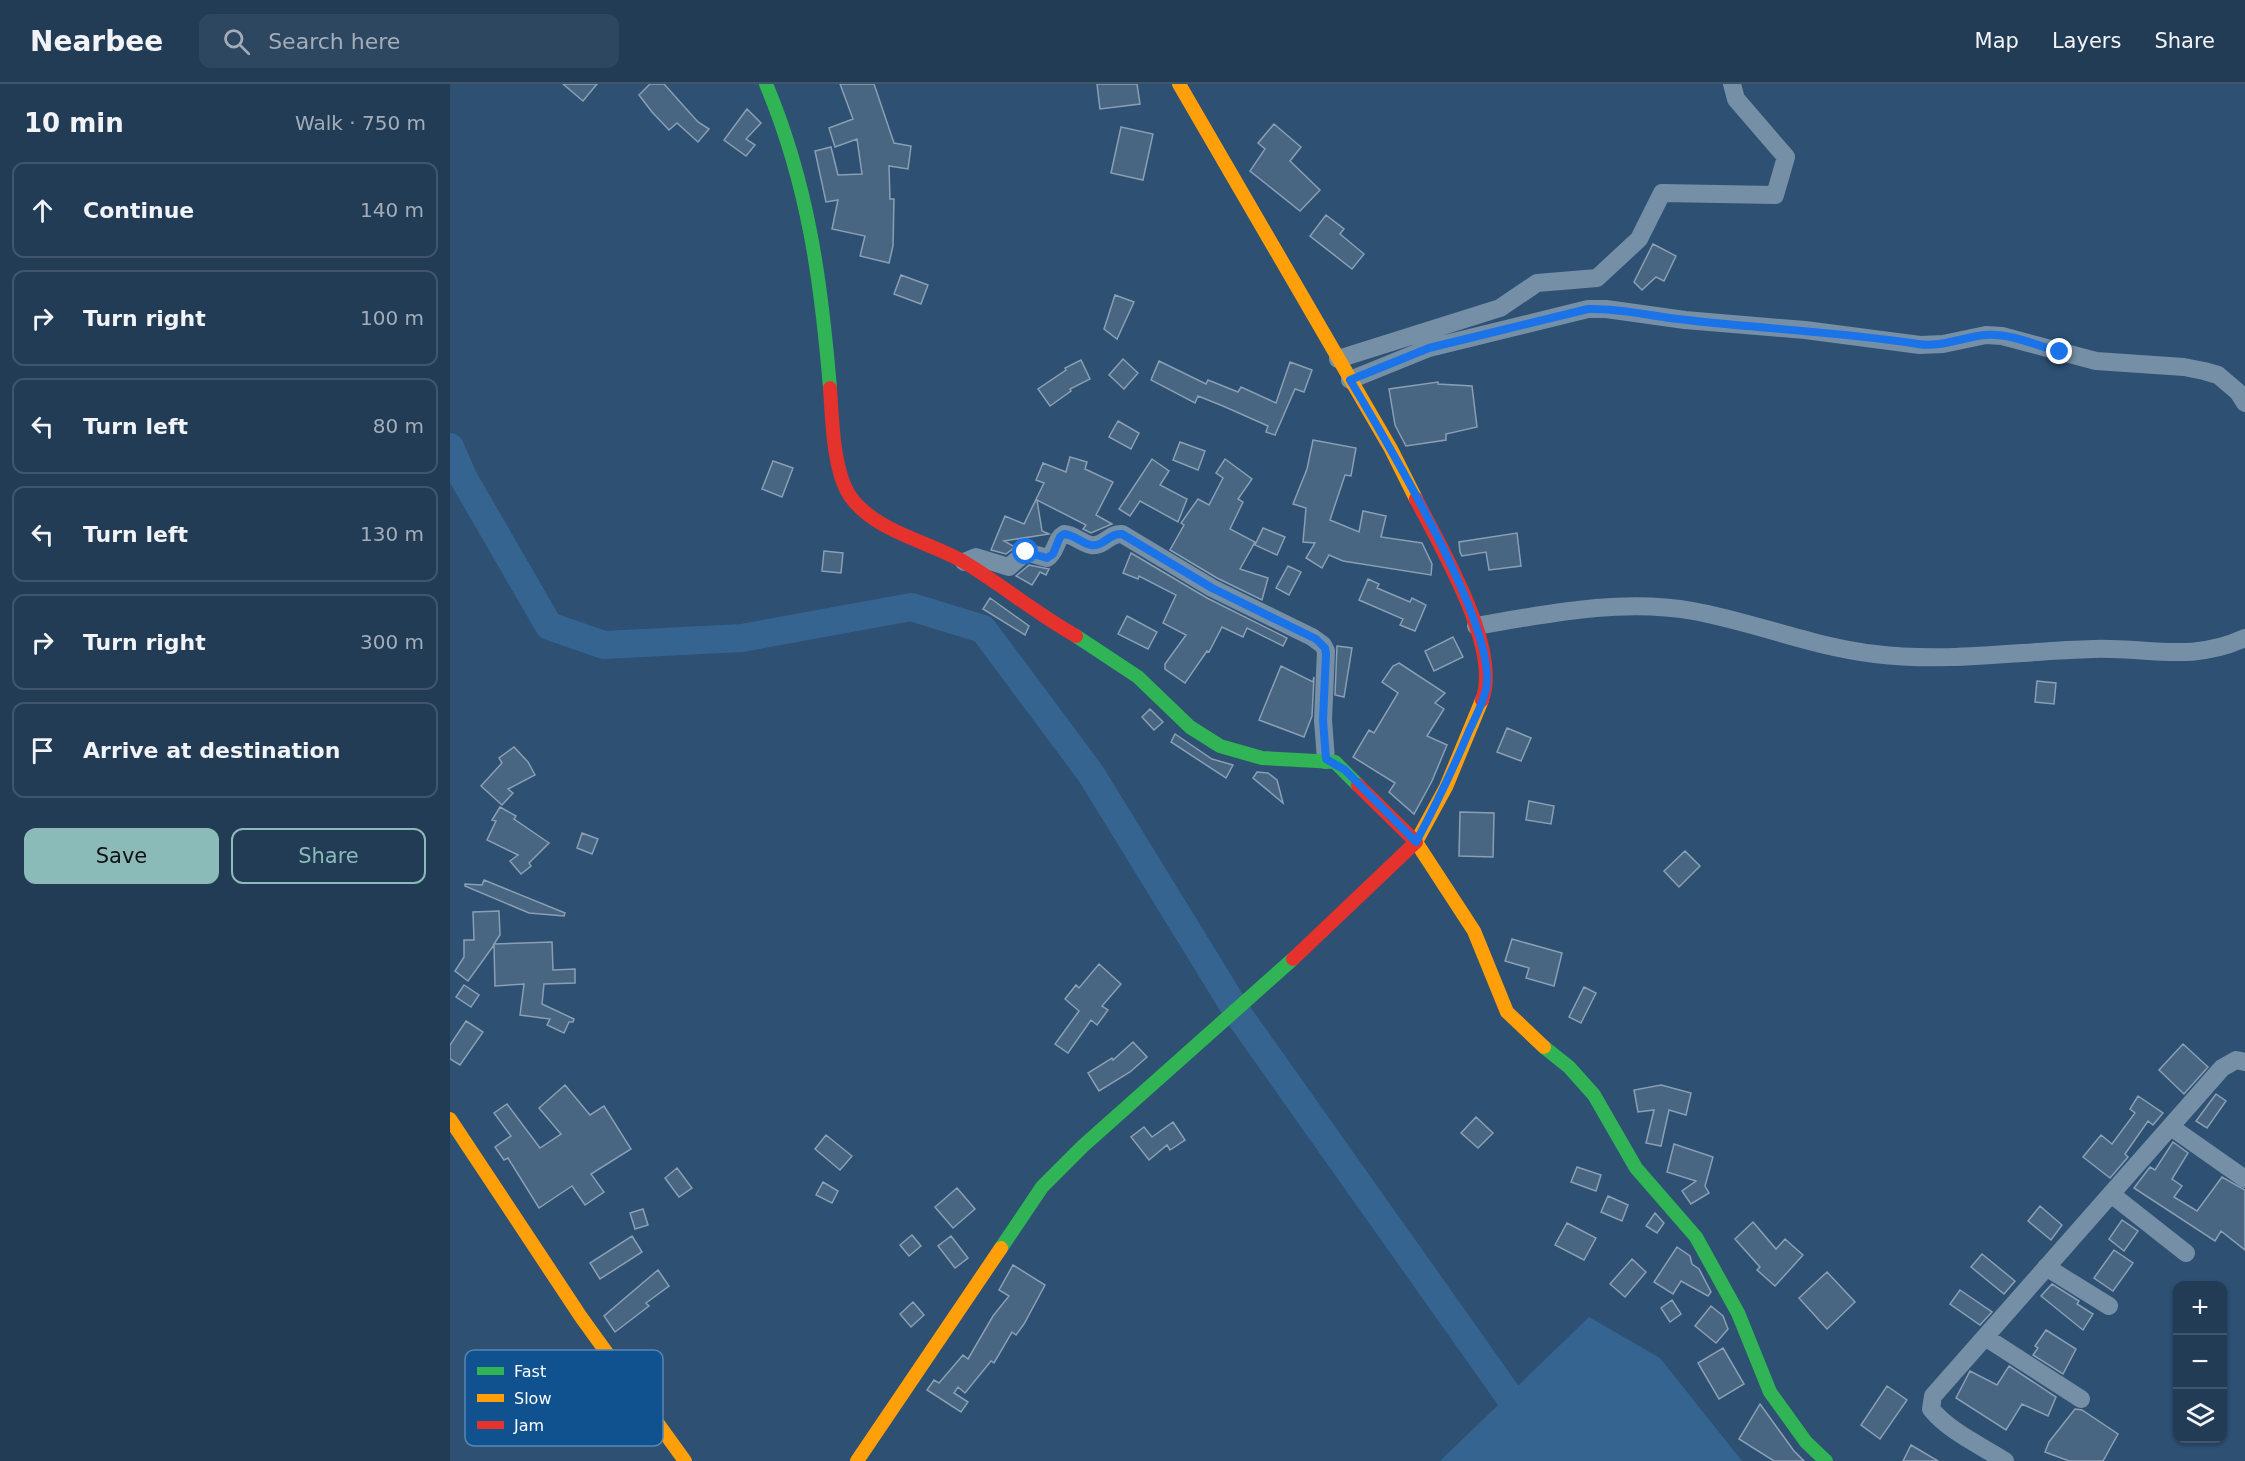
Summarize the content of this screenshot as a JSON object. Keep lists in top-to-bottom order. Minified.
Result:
{"legend":["Fast","Slow","Jam"],"page":{"header":"Nearbee","search":"Search here","nav":["Map","Layers","Share"],"heading":["10 min","Walk · 750 m"],"list":[["Continue","140 m"],["Turn right","100 m"],["Turn left","80 m"],["Turn left","130 m"],["Turn right","300 m"],"Arrive at destination"],"buttons":["Save","Share"],"map_buttons":["+","−"]}}
